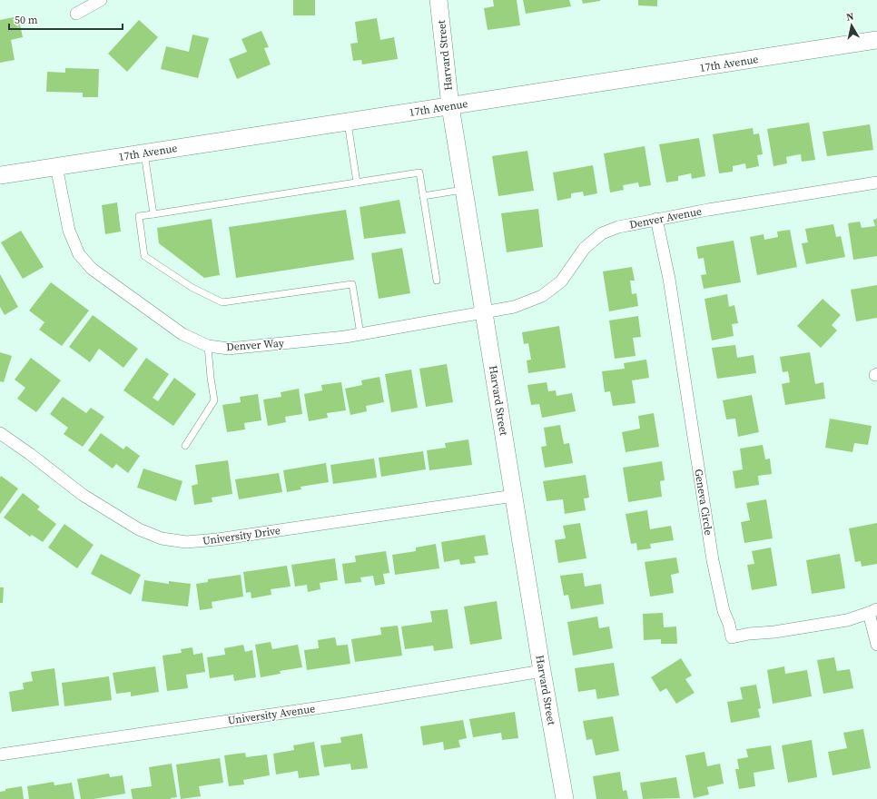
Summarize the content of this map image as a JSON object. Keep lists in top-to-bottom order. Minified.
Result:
{"streets":{"main road":["Harvard Street","17th Avenue"],"street":["Denver Avenue","Denver Way","Geneva Circle","University Drive","University Avenue"]},"crossings":[["Harvard Street","17th Avenue"],["Harvard Street","Denver Avenue"],["Harvard Street","Denver Way"],["Harvard Street","University Drive"],["Harvard Street","University Avenue"],["17th Avenue","Denver Way"],["Denver Avenue","Denver Way"],["Denver Avenue","Geneva Circle"]],"scale_bar":"50 m","north":"top"}
